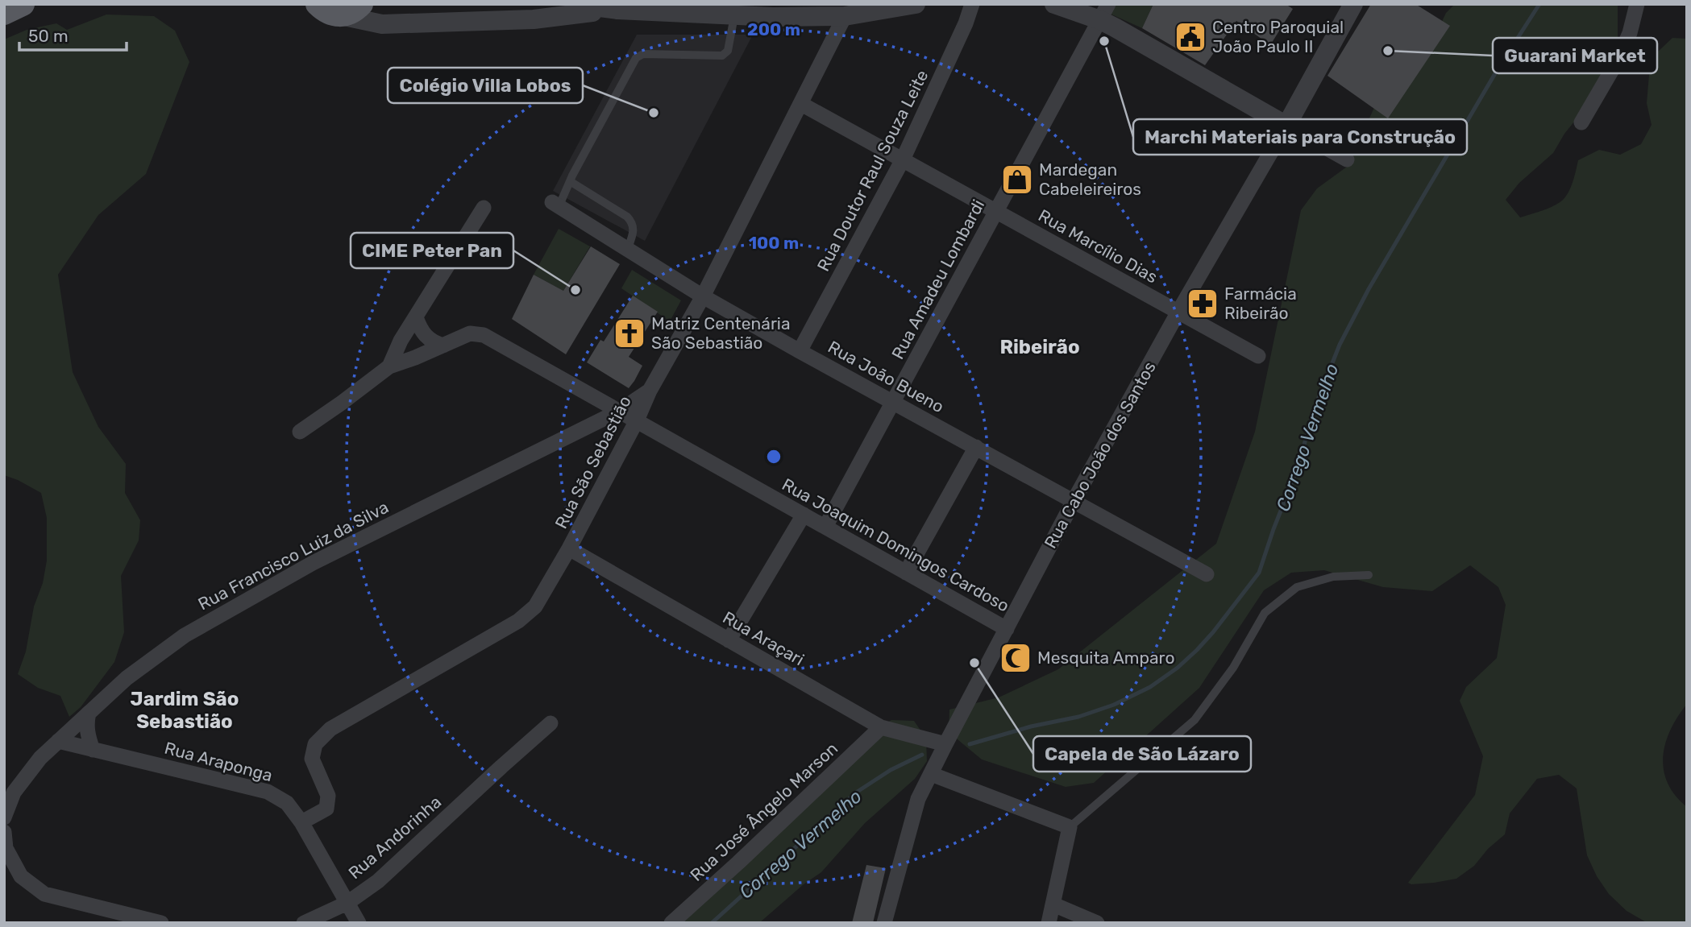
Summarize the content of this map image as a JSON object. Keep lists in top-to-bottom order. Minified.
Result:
{"streets":{"street":["Rua Doutor Raul Souza Leite","Rua Marcílio Dias","Rua Amadeu Lombardi","Rua João Bueno","Rua Cabo João dos Santos","Rua São Sebastião","Rua Joaquim Domingos Cardoso","Rua Francisco Luiz da Silva","Rua Araçari","Rua Araponga","Rua José Ângelo Marson","Rua Andorinha"]},"crossings":[["Rua Doutor Raul Souza Leite","Rua Marcílio Dias"],["Rua Doutor Raul Souza Leite","Rua João Bueno"],["Rua Marcílio Dias","Rua Amadeu Lombardi"],["Rua Marcílio Dias","Rua Cabo João dos Santos"],["Rua Marcílio Dias","Rua São Sebastião"],["Rua Amadeu Lombardi","Rua João Bueno"],["Rua Amadeu Lombardi","Rua Joaquim Domingos Cardoso"],["Rua João Bueno","Rua Cabo João dos Santos"],["Rua João Bueno","Rua São Sebastião"],["Rua Cabo João dos Santos","Rua Joaquim Domingos Cardoso"],["Rua Cabo João dos Santos","Rua Araçari"],["Rua São Sebastião","Rua Joaquim Domingos Cardoso"],["Rua São Sebastião","Rua Francisco Luiz da Silva"],["Rua São Sebastião","Rua Araçari"],["Rua São Sebastião","Rua Araponga"],["Rua Joaquim Domingos Cardoso","Rua Francisco Luiz da Silva"],["Rua Francisco Luiz da Silva","Rua Araponga"],["Rua Araçari","Rua José Ângelo Marson"],["Rua Araponga","Rua Andorinha"]],"districts":["Ribeirão","Jardim São Sebastião"],"water":["Corrego Vermelho"],"places":{"public building":["Centro Paroquial João Paulo II"],"other":["Marchi Materiais para Construção","Guarani Market","Colégio Villa Lobos","CIME Peter Pan","Capela de São Lázaro"],"shop":["Mardegan Cabeleireiros"],"pharmacy":["Farmácia Ribeirão"],"church":["Matriz Centenária São Sebastião"],"mosque":["Mesquita Amparo"]},"scale_bar":"50 m","rings":["200 m","100 m"]}
